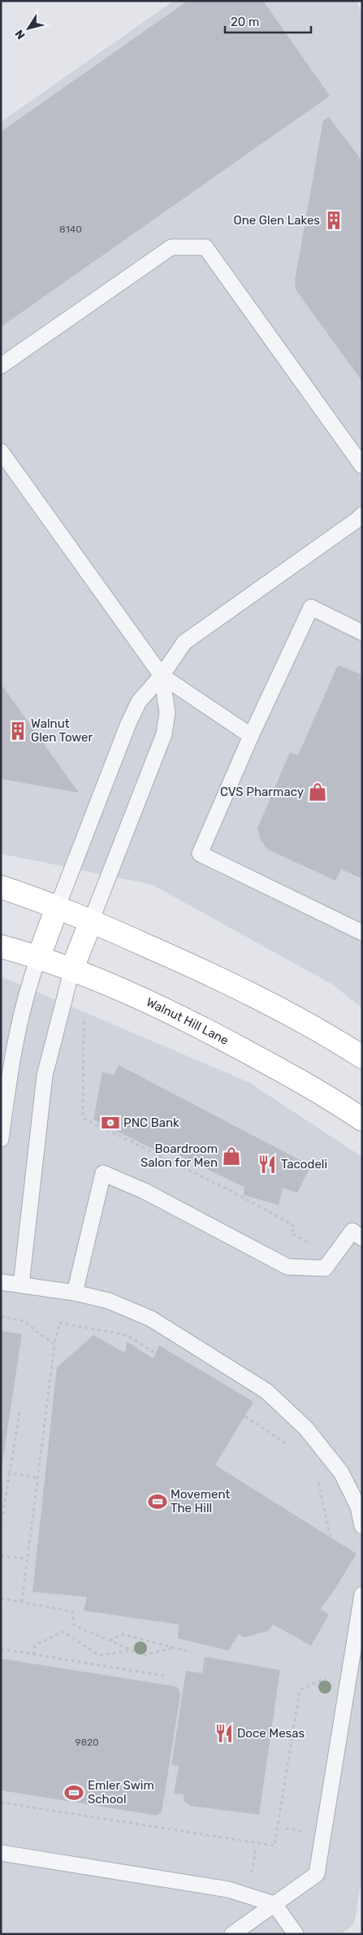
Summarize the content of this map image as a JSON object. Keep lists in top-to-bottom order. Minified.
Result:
{"streets":{"main road":["Walnut Hill Lane"]},"places":{"building":["One Glen Lakes","Walnut Glen Tower"],"shop":["CVS Pharmacy","Boardroom Salon for Men"],"bank":["PNC Bank"],"restaurant":["Tacodeli","Doce Mesas"],"sports":["Movement The Hill","Emler Swim School"]},"house_numbers":["8140","9820"],"scale_bar":"20 m","north":"bottom left"}
